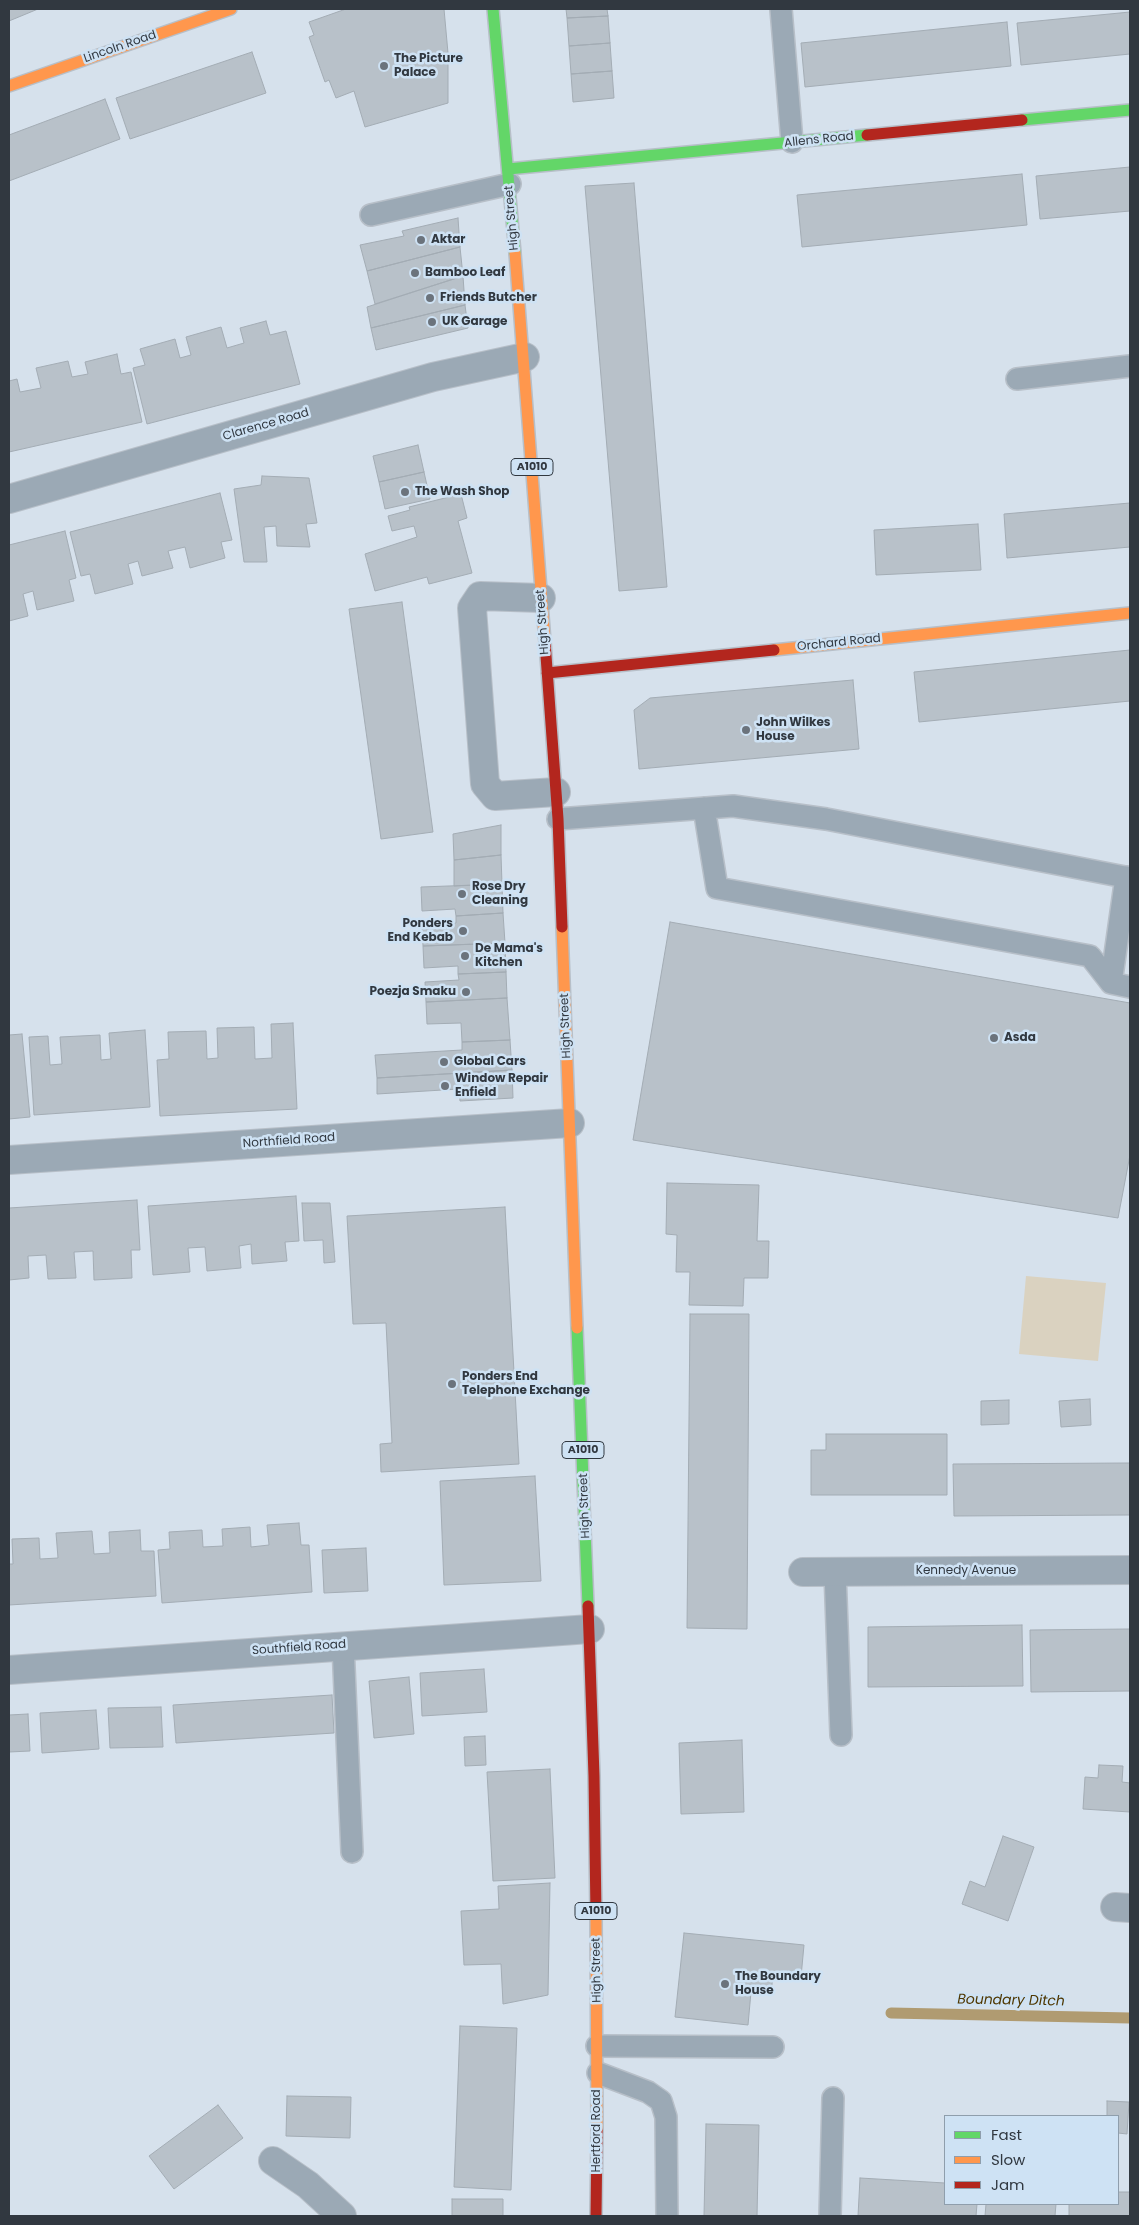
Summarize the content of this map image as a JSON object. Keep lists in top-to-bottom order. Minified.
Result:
{"streets":{"main road":["Lincoln Road","Allens Road","High Street","A1010","Orchard Road","Hertford Road"],"street":["Clarence Road","Northfield Road","Kennedy Avenue","Southfield Road"]},"crossings":[["Allens Road","High Street"],["High Street","Clarence Road"],["High Street","Orchard Road"],["High Street","Northfield Road"],["High Street","Southfield Road"],["High Street","Hertford Road"]],"water":["Boundary Ditch"],"places":["The Picture Palace","Aktar","Bamboo Leaf","Friends Butcher","UK Garage","The Wash Shop","John Wilkes House","Rose Dry Cleaning","Ponders End Kebab","De Mama's Kitchen","Poezja Smaku","Asda","Global Cars","Window Repair Enfield","Ponders End Telephone Exchange","The Boundary House"],"legend":["Fast","Slow","Jam"]}
